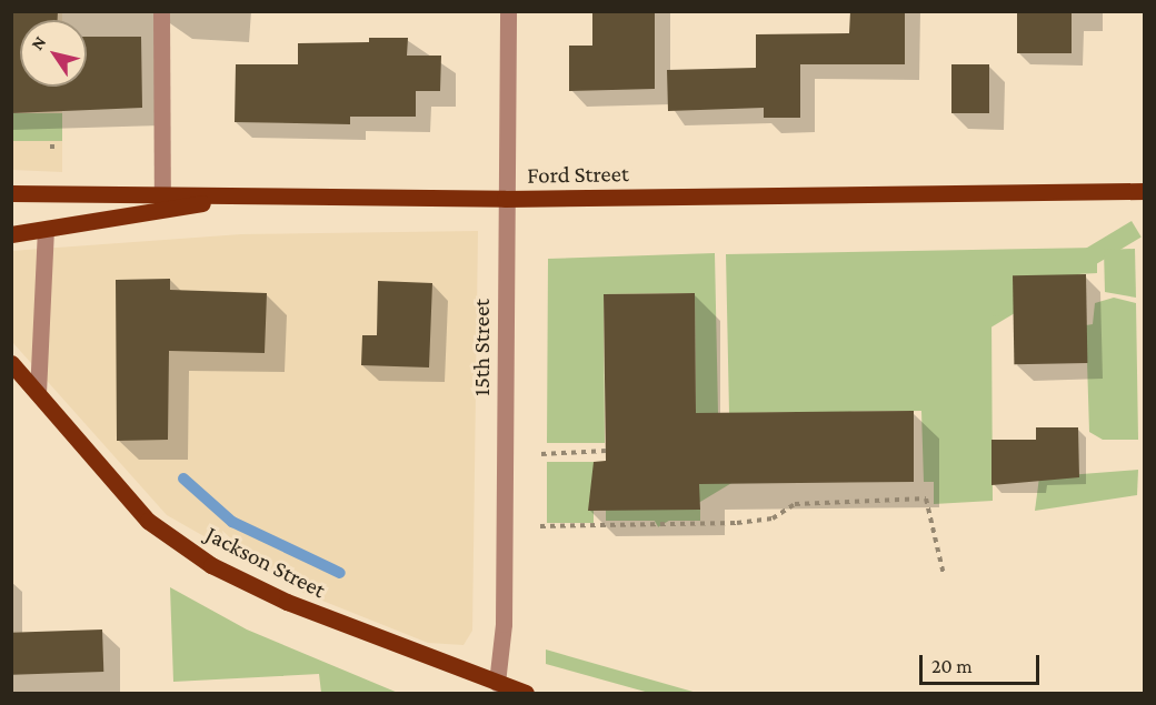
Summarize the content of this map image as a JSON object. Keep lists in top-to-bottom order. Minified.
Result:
{"streets":{"main road":["Ford Street","Jackson Street"],"street":["15th Street"]},"crossings":[["Ford Street","15th Street"],["15th Street","Jackson Street"]],"scale_bar":"20 m","north":"top left"}
